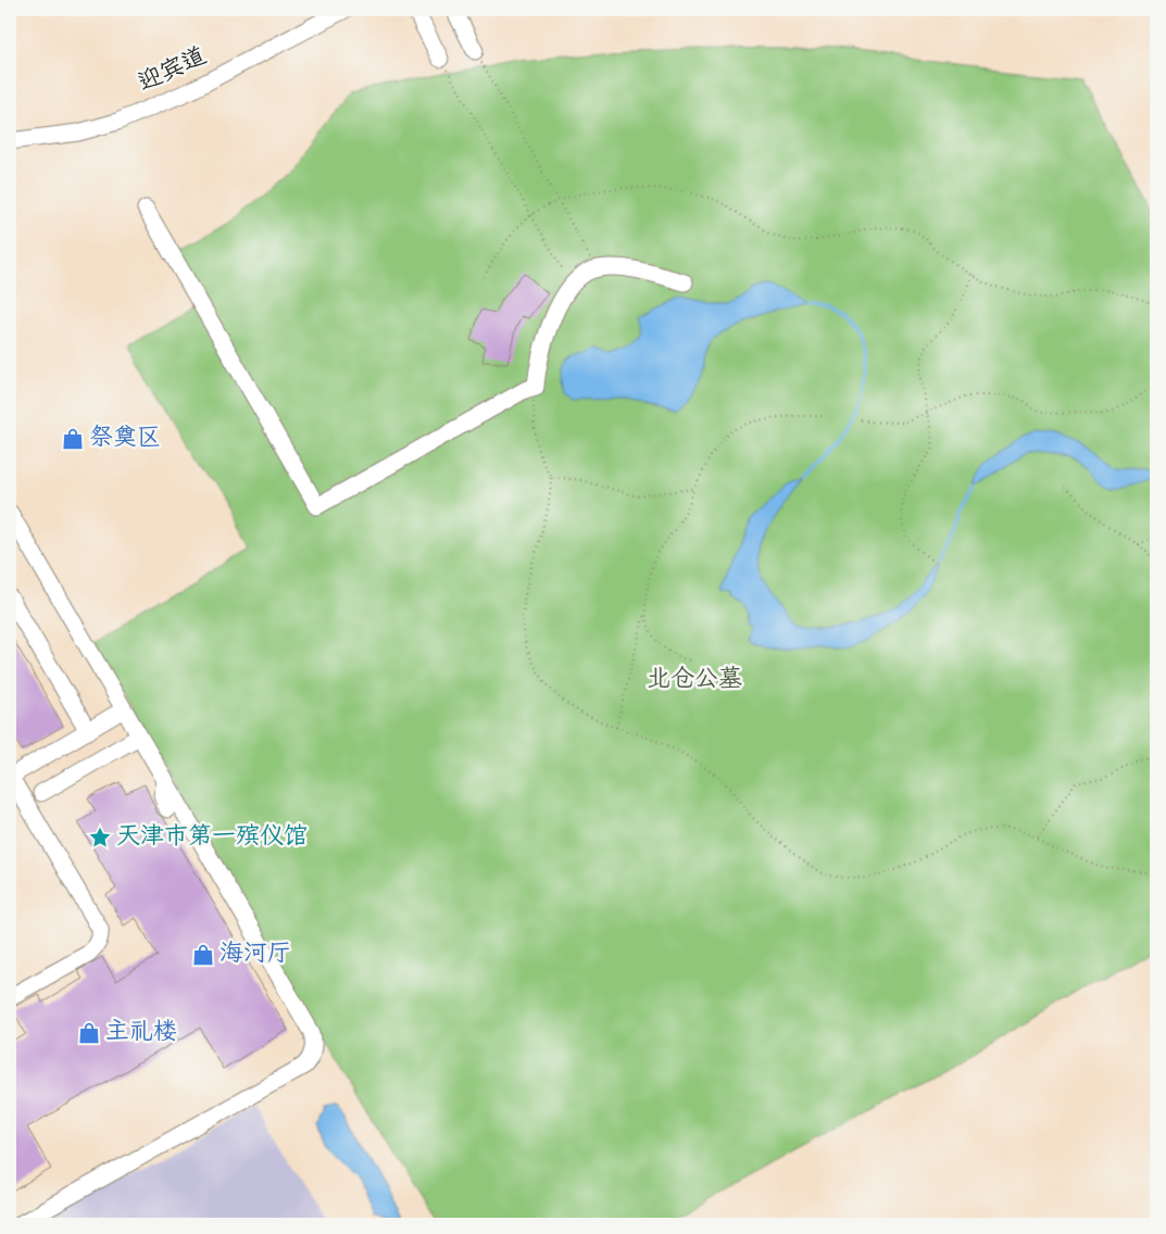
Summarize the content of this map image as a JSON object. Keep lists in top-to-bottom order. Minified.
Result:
{"streets":{"street":["迎宾道"]},"parks":["北仓公墓"],"places":{"shop":["祭奠区","海河厅","主礼楼"],"place":["天津市第一殡仪馆"]}}
